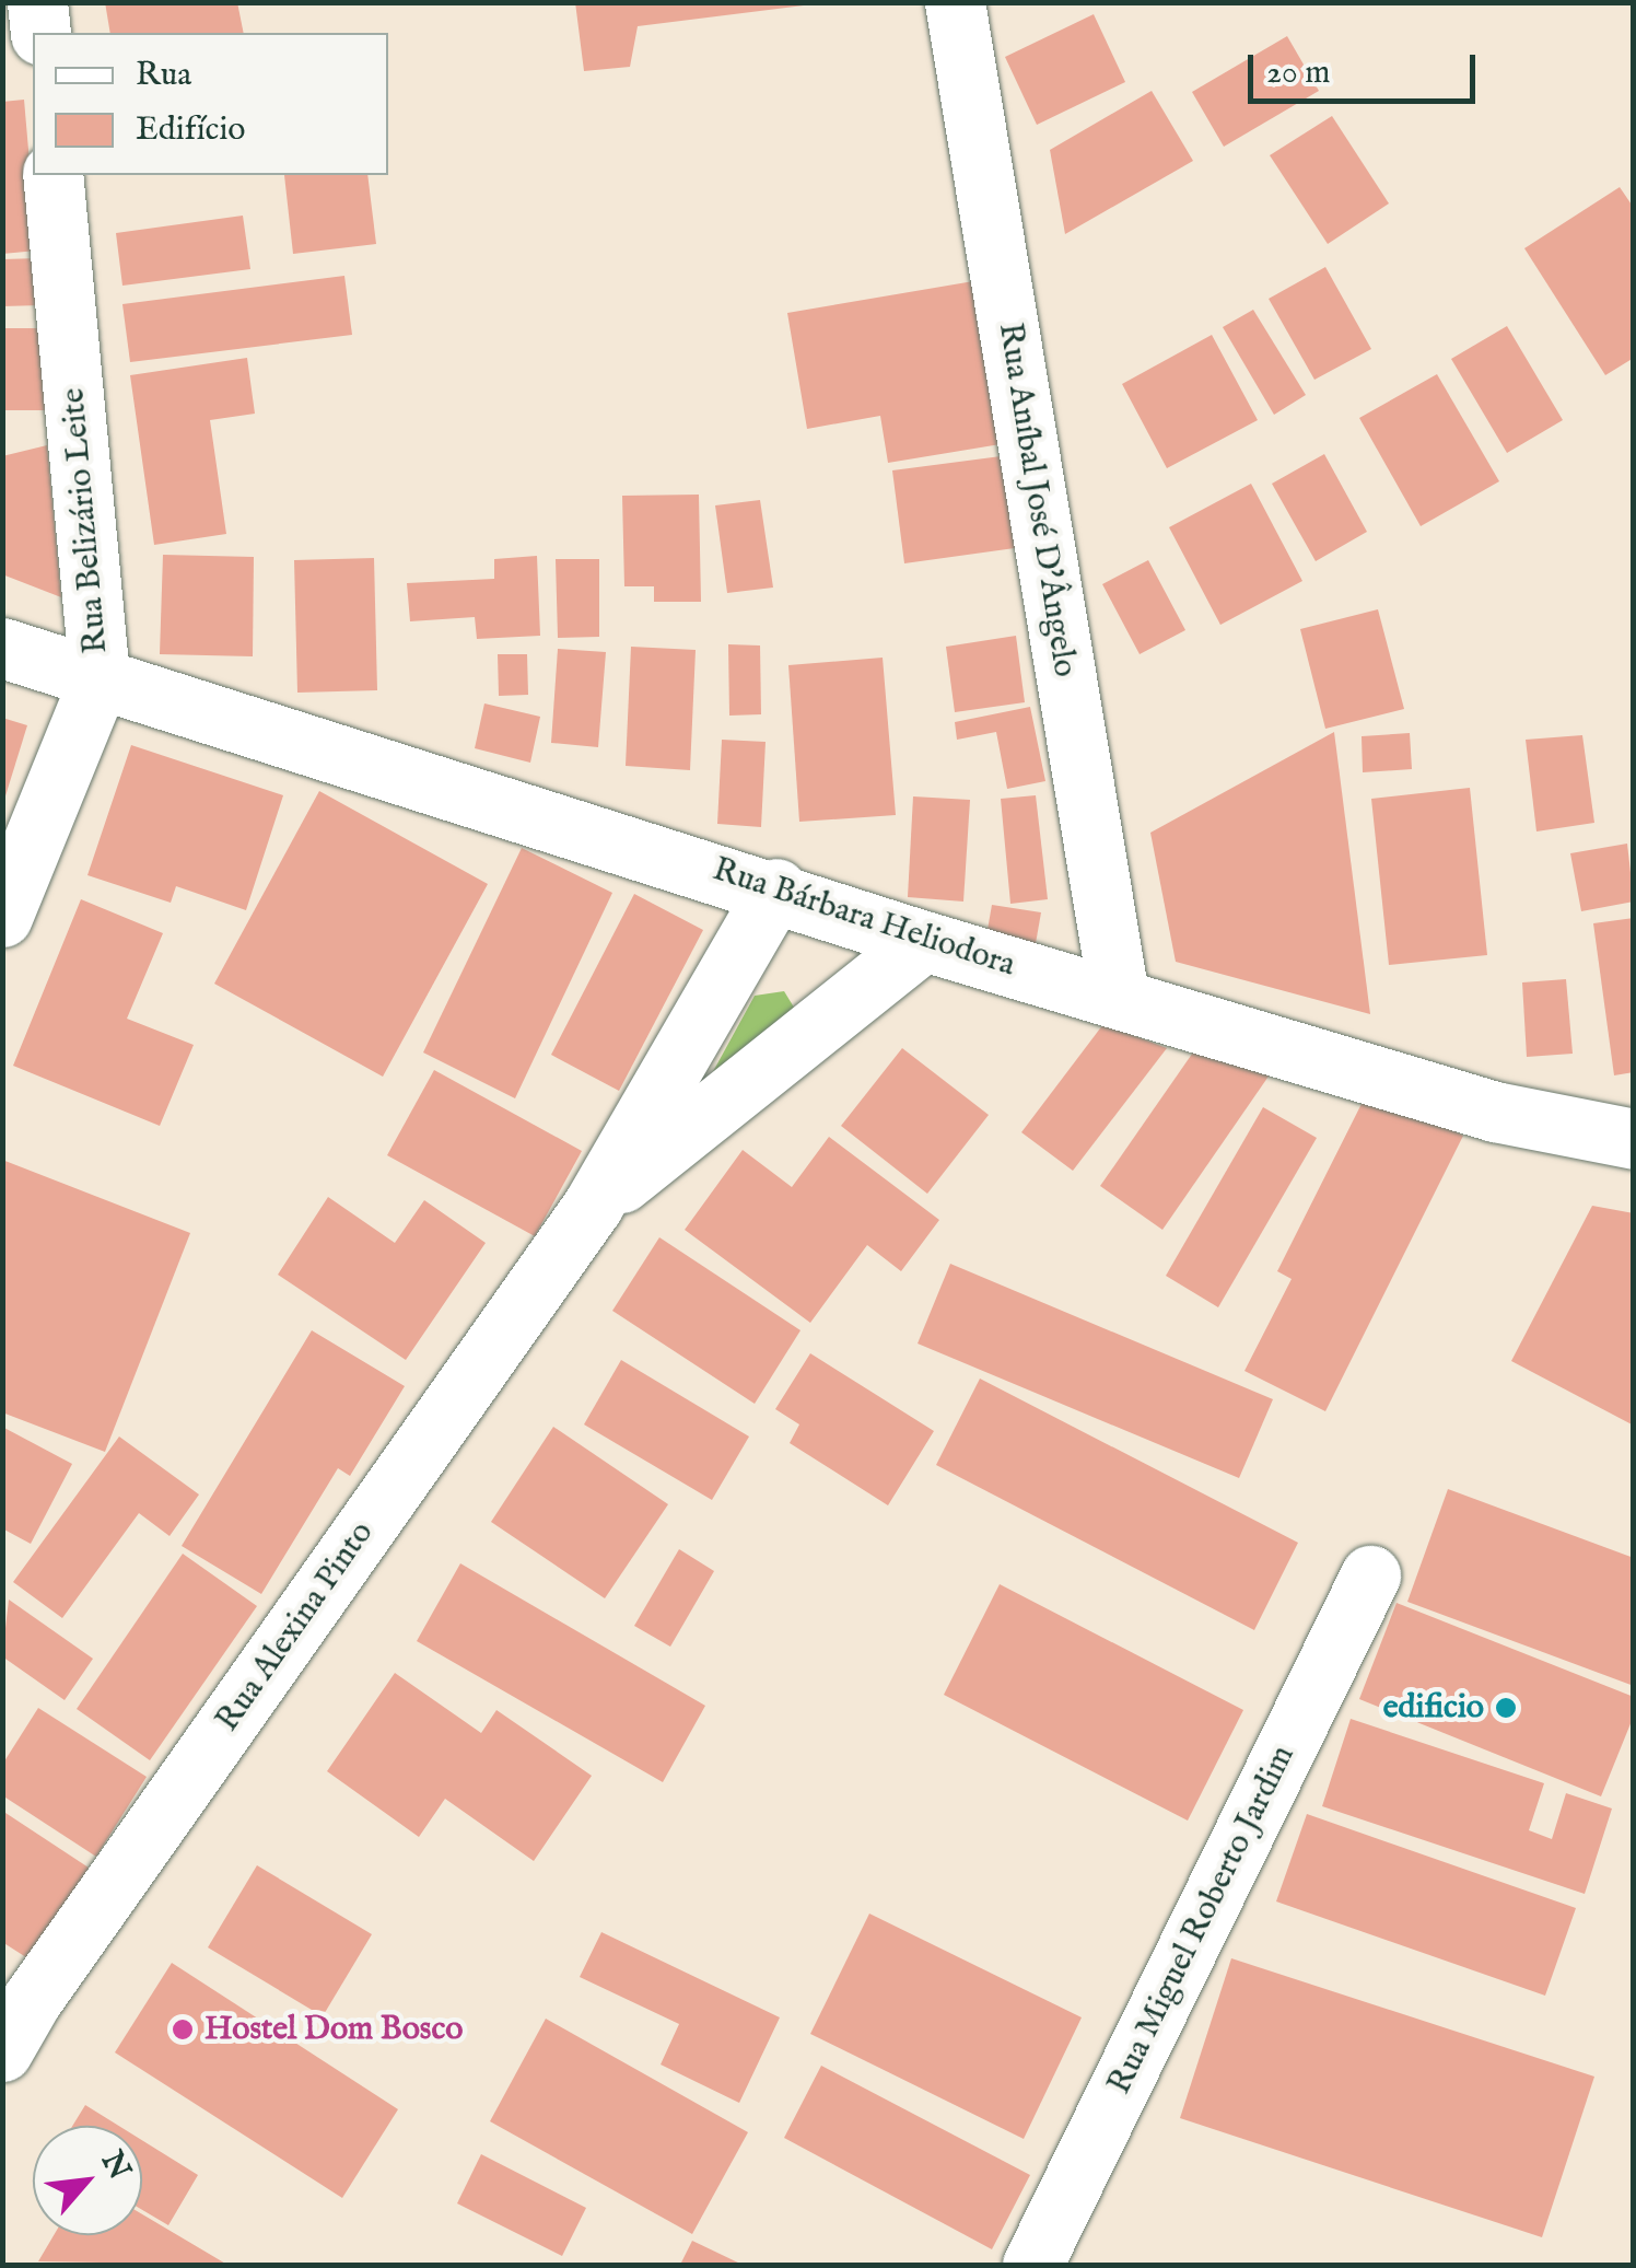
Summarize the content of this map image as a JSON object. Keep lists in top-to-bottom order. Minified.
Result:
{"streets":{"street":["Rua Aníbal José D'Ângelo","Rua Belizário Leite","Rua Bárbara Heliodora","Rua Alexina Pinto","Rua Miguel Roberto Jardim"]},"crossings":[["Rua Aníbal José D'Ângelo","Rua Bárbara Heliodora"],["Rua Belizário Leite","Rua Bárbara Heliodora"],["Rua Bárbara Heliodora","Rua Alexina Pinto"]],"places":["edificio","Hostel Dom Bosco"],"legend":["Rua","Edifício"],"scale_bar":"20 m","north":"top right"}
